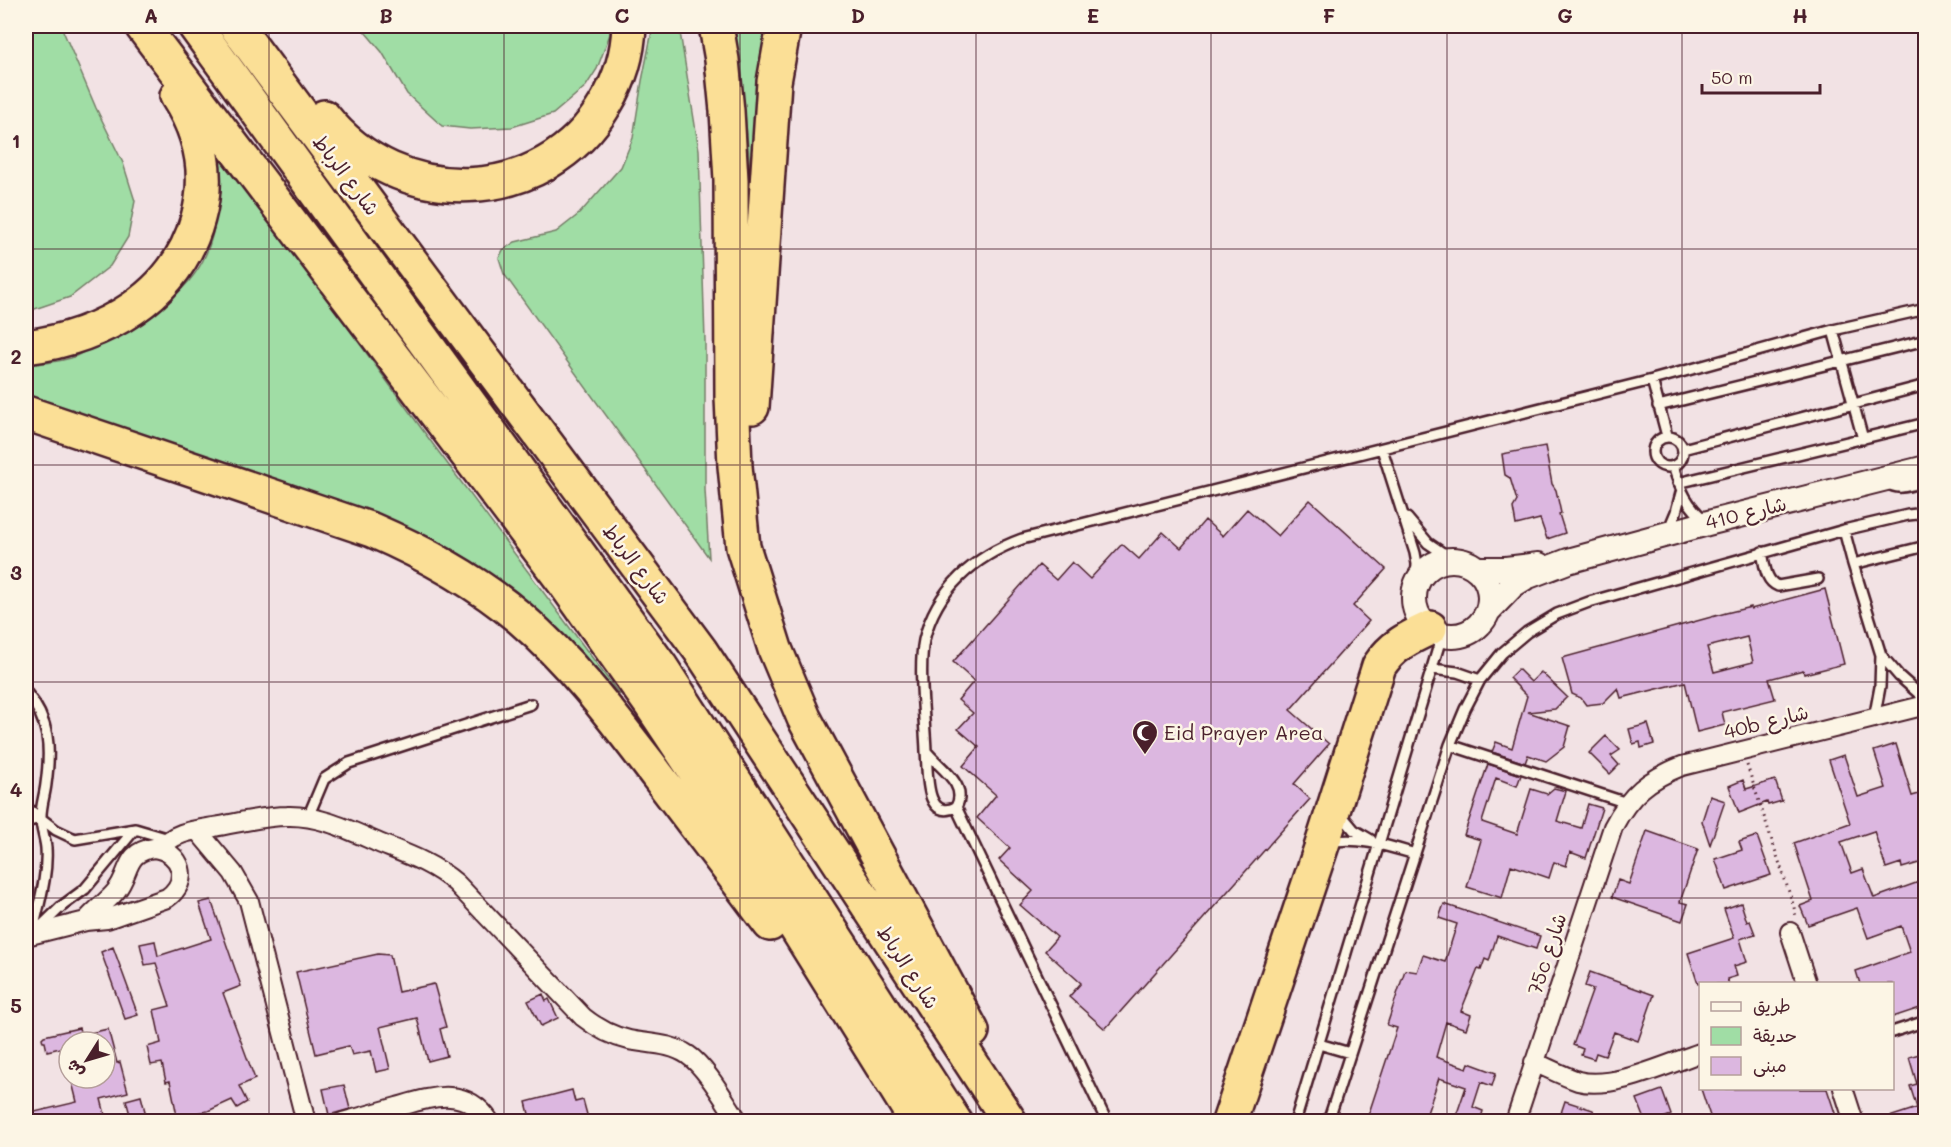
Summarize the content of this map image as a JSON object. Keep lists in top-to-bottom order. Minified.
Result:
{"streets":{"highway":["شارع الرباط"],"street":["شارع 410","40b شارع","75c شارع"]},"crossings":[["40b شارع","75c شارع"]],"places":{"mosque":["Eid Prayer Area"]},"legend":["طريق","حديقة","مبنى"],"scale_bar":"50 m","north":"bottom left","grid":{"columns":["A","B","C","D","E","F","G","H"],"rows":["1","2","3","4","5"]}}
